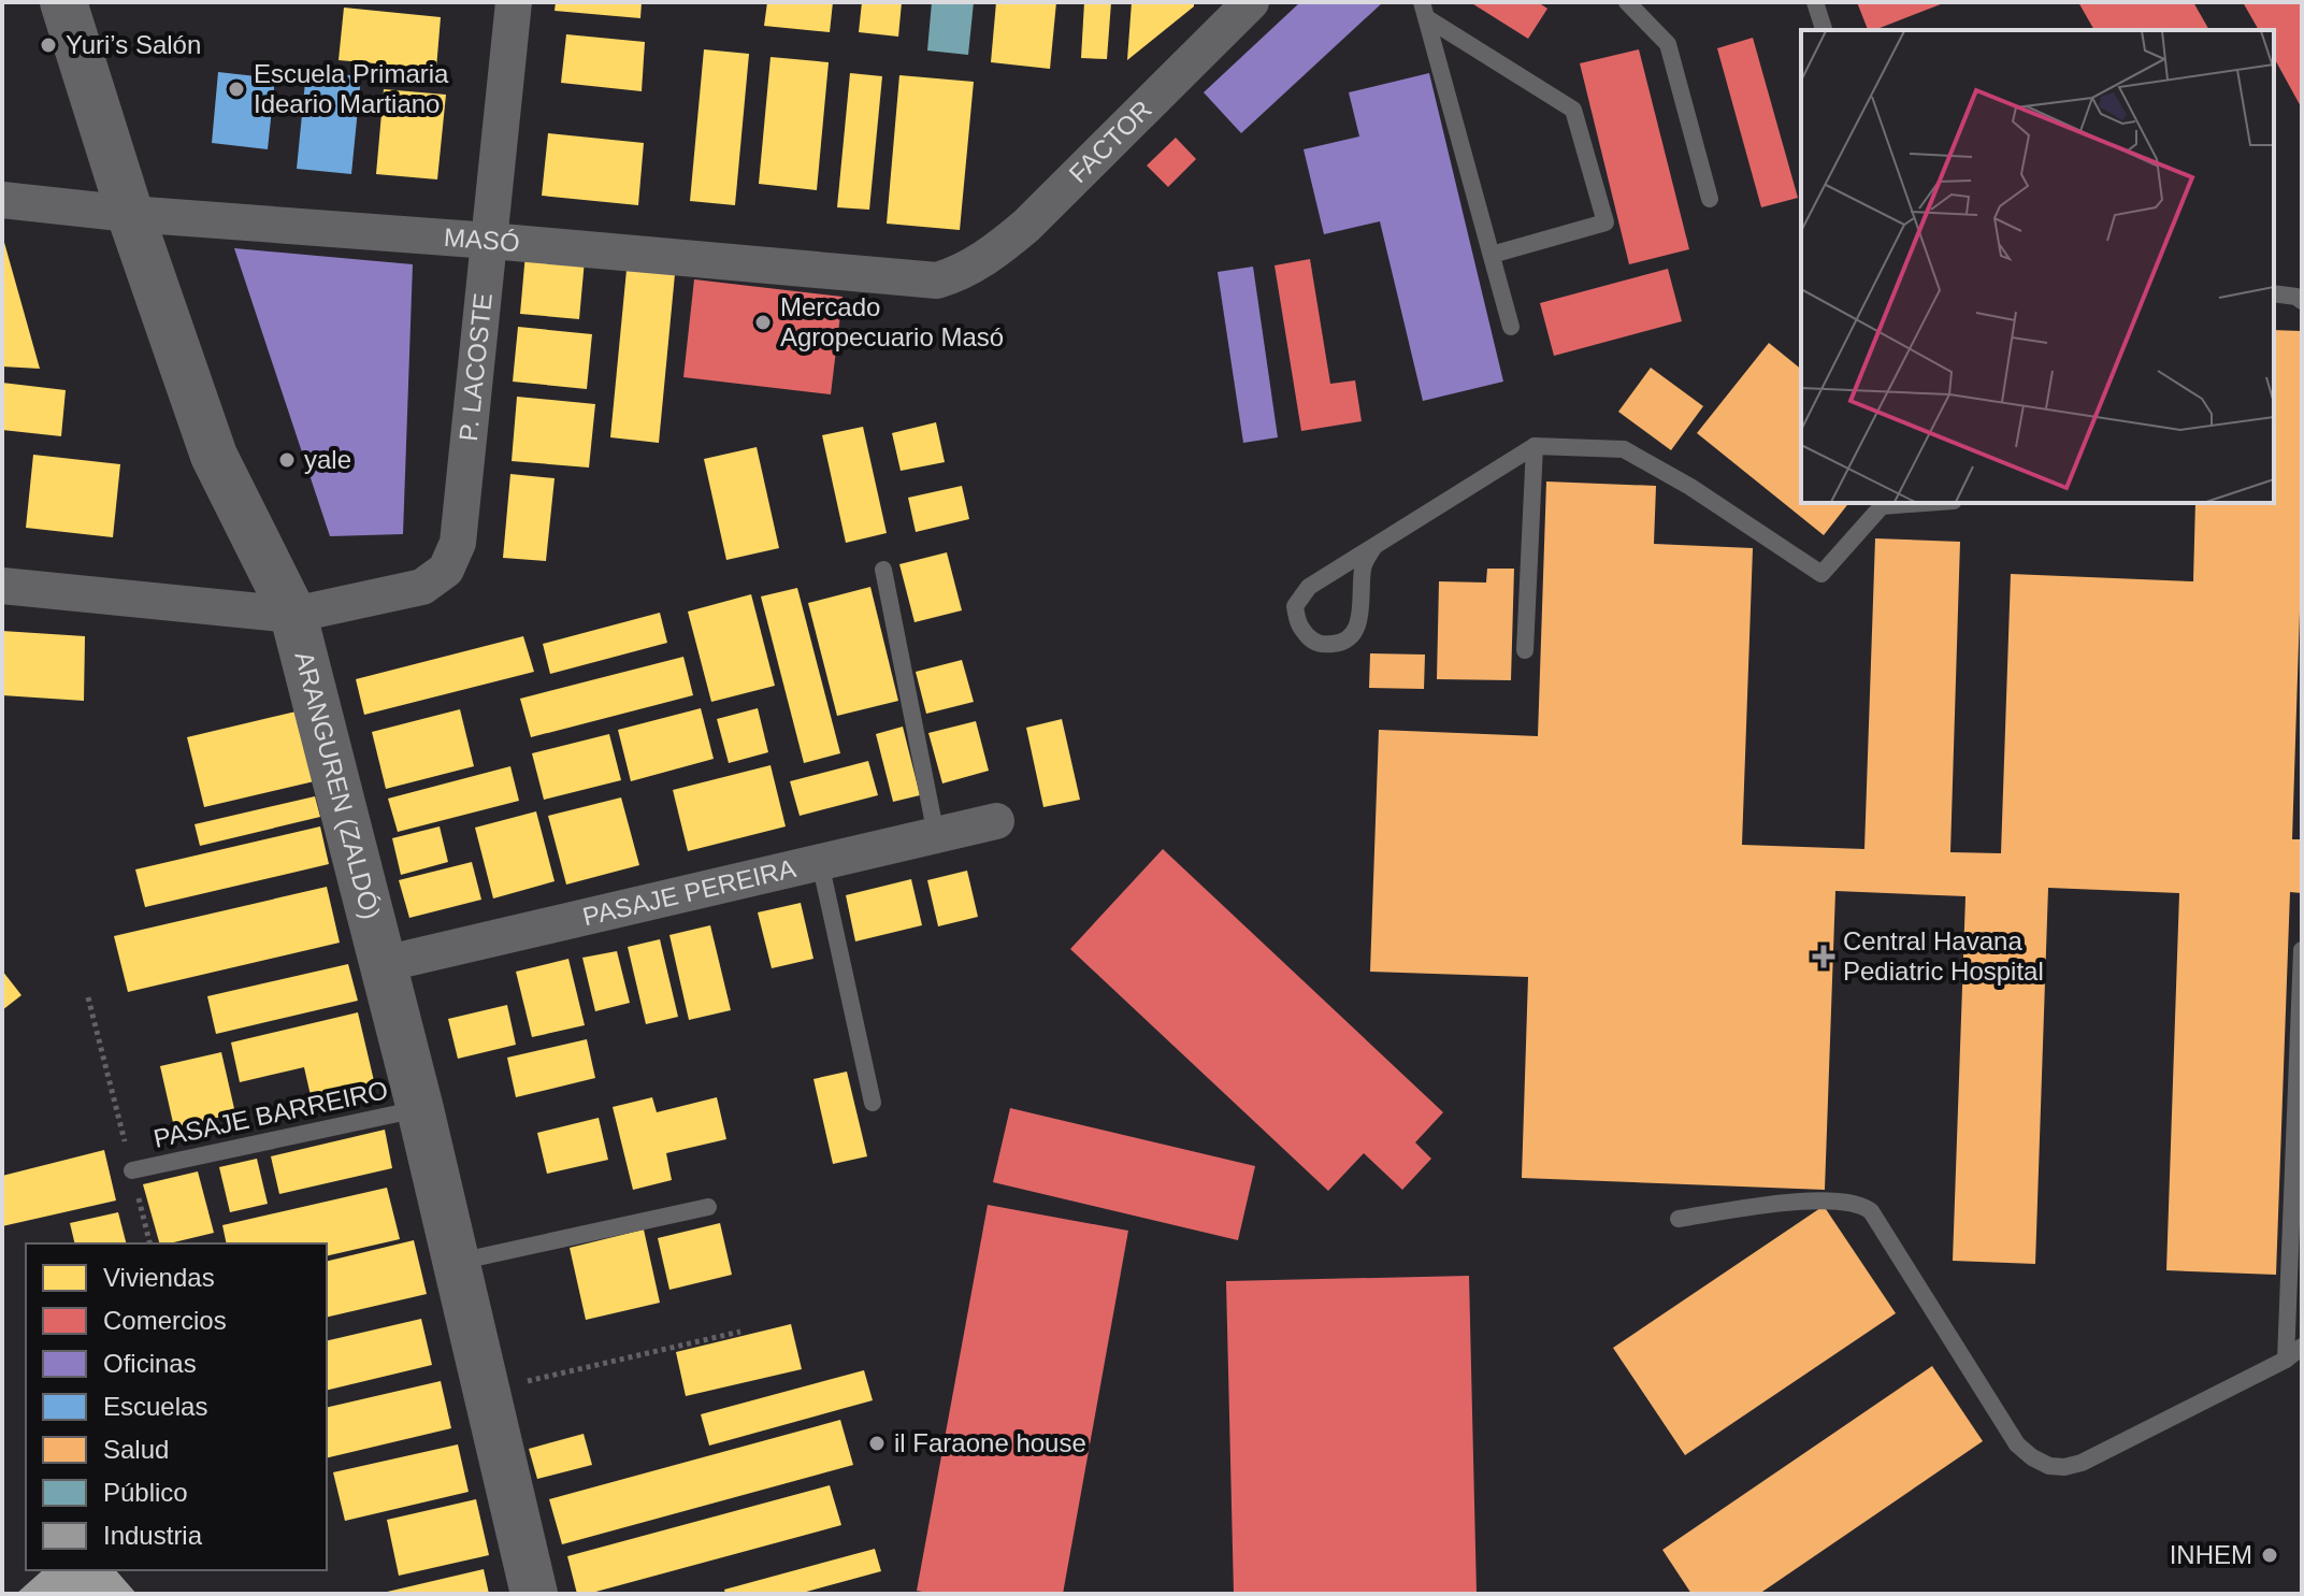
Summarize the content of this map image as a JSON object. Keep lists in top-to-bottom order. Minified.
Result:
{"streets":{"main road":["ARANGUREN (ZALDÓ)"],"street":["FACTOR","MASÓ","P. LACOSTE","PASAJE PEREIRA"],"lane":["PASAJE BARREIRO"]},"crossings":[["FACTOR","MASÓ"],["MASÓ","P. LACOSTE"],["MASÓ","ARANGUREN (ZALDÓ)"],["P. LACOSTE","ARANGUREN (ZALDÓ)"],["ARANGUREN (ZALDÓ)","PASAJE PEREIRA"],["ARANGUREN (ZALDÓ)","PASAJE BARREIRO"]],"places":{"other":["Yuri’s Salón","Escuela Primaria Ideario Martiano","Mercado Agropecuario Masó","yale","il Faraone house","INHEM"],"health":["Central Havana Pediatric Hospital"]},"legend":["Viviendas","Comercios","Oficinas","Escuelas","Salud","Público","Industria"]}
